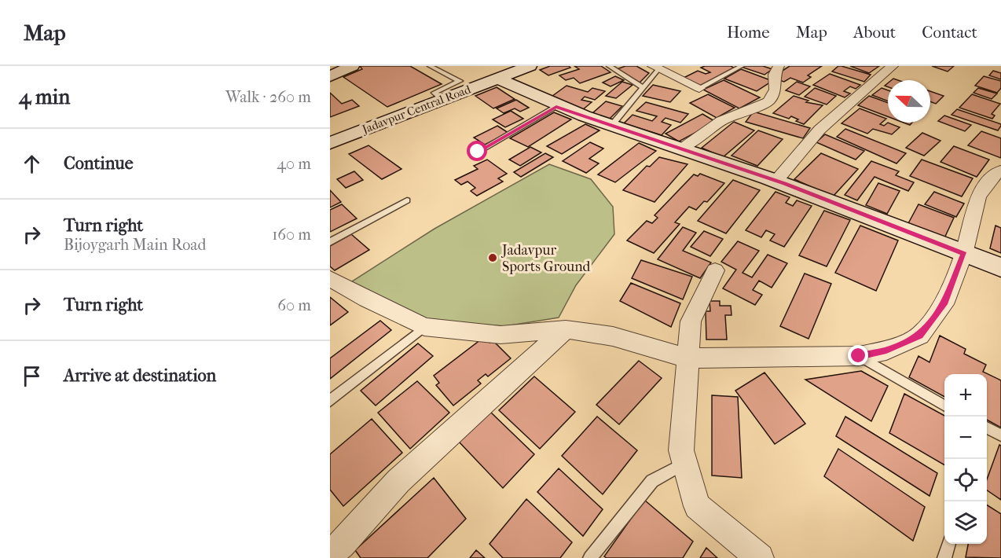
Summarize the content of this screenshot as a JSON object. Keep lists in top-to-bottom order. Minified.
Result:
{"streets":{"street":["Jadavpur Central Road"]},"places":["Jadavpur Sports Ground"],"north":"left","page":{"header":"Map","nav":["Home","Map","About","Contact"],"heading":["4 min","Walk · 260 m"],"list":[["Continue","40 m"],["Turn right","Bijoygarh Main Road","160 m"],["Turn right","60 m"],"Arrive at destination"],"map_buttons":["+","−"]}}
